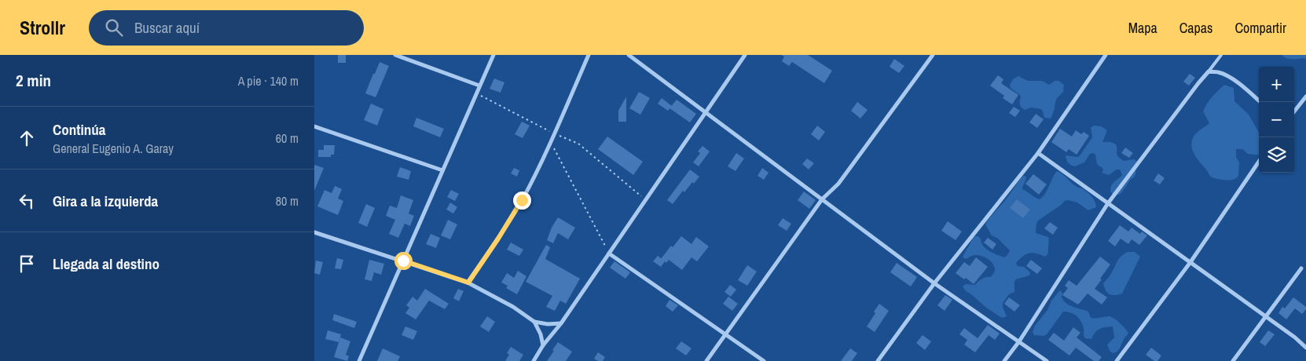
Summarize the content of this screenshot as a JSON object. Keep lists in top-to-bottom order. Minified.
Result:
{"page":{"header":"Strollr","search":"Buscar aquí","nav":["Mapa","Capas","Compartir"],"heading":["2 min","A pie · 140 m"],"map_buttons":["+","−"],"list":[["Continúa","General Eugenio A. Garay","60 m"],["Gira a la izquierda","80 m"],"Llegada al destino"]}}
